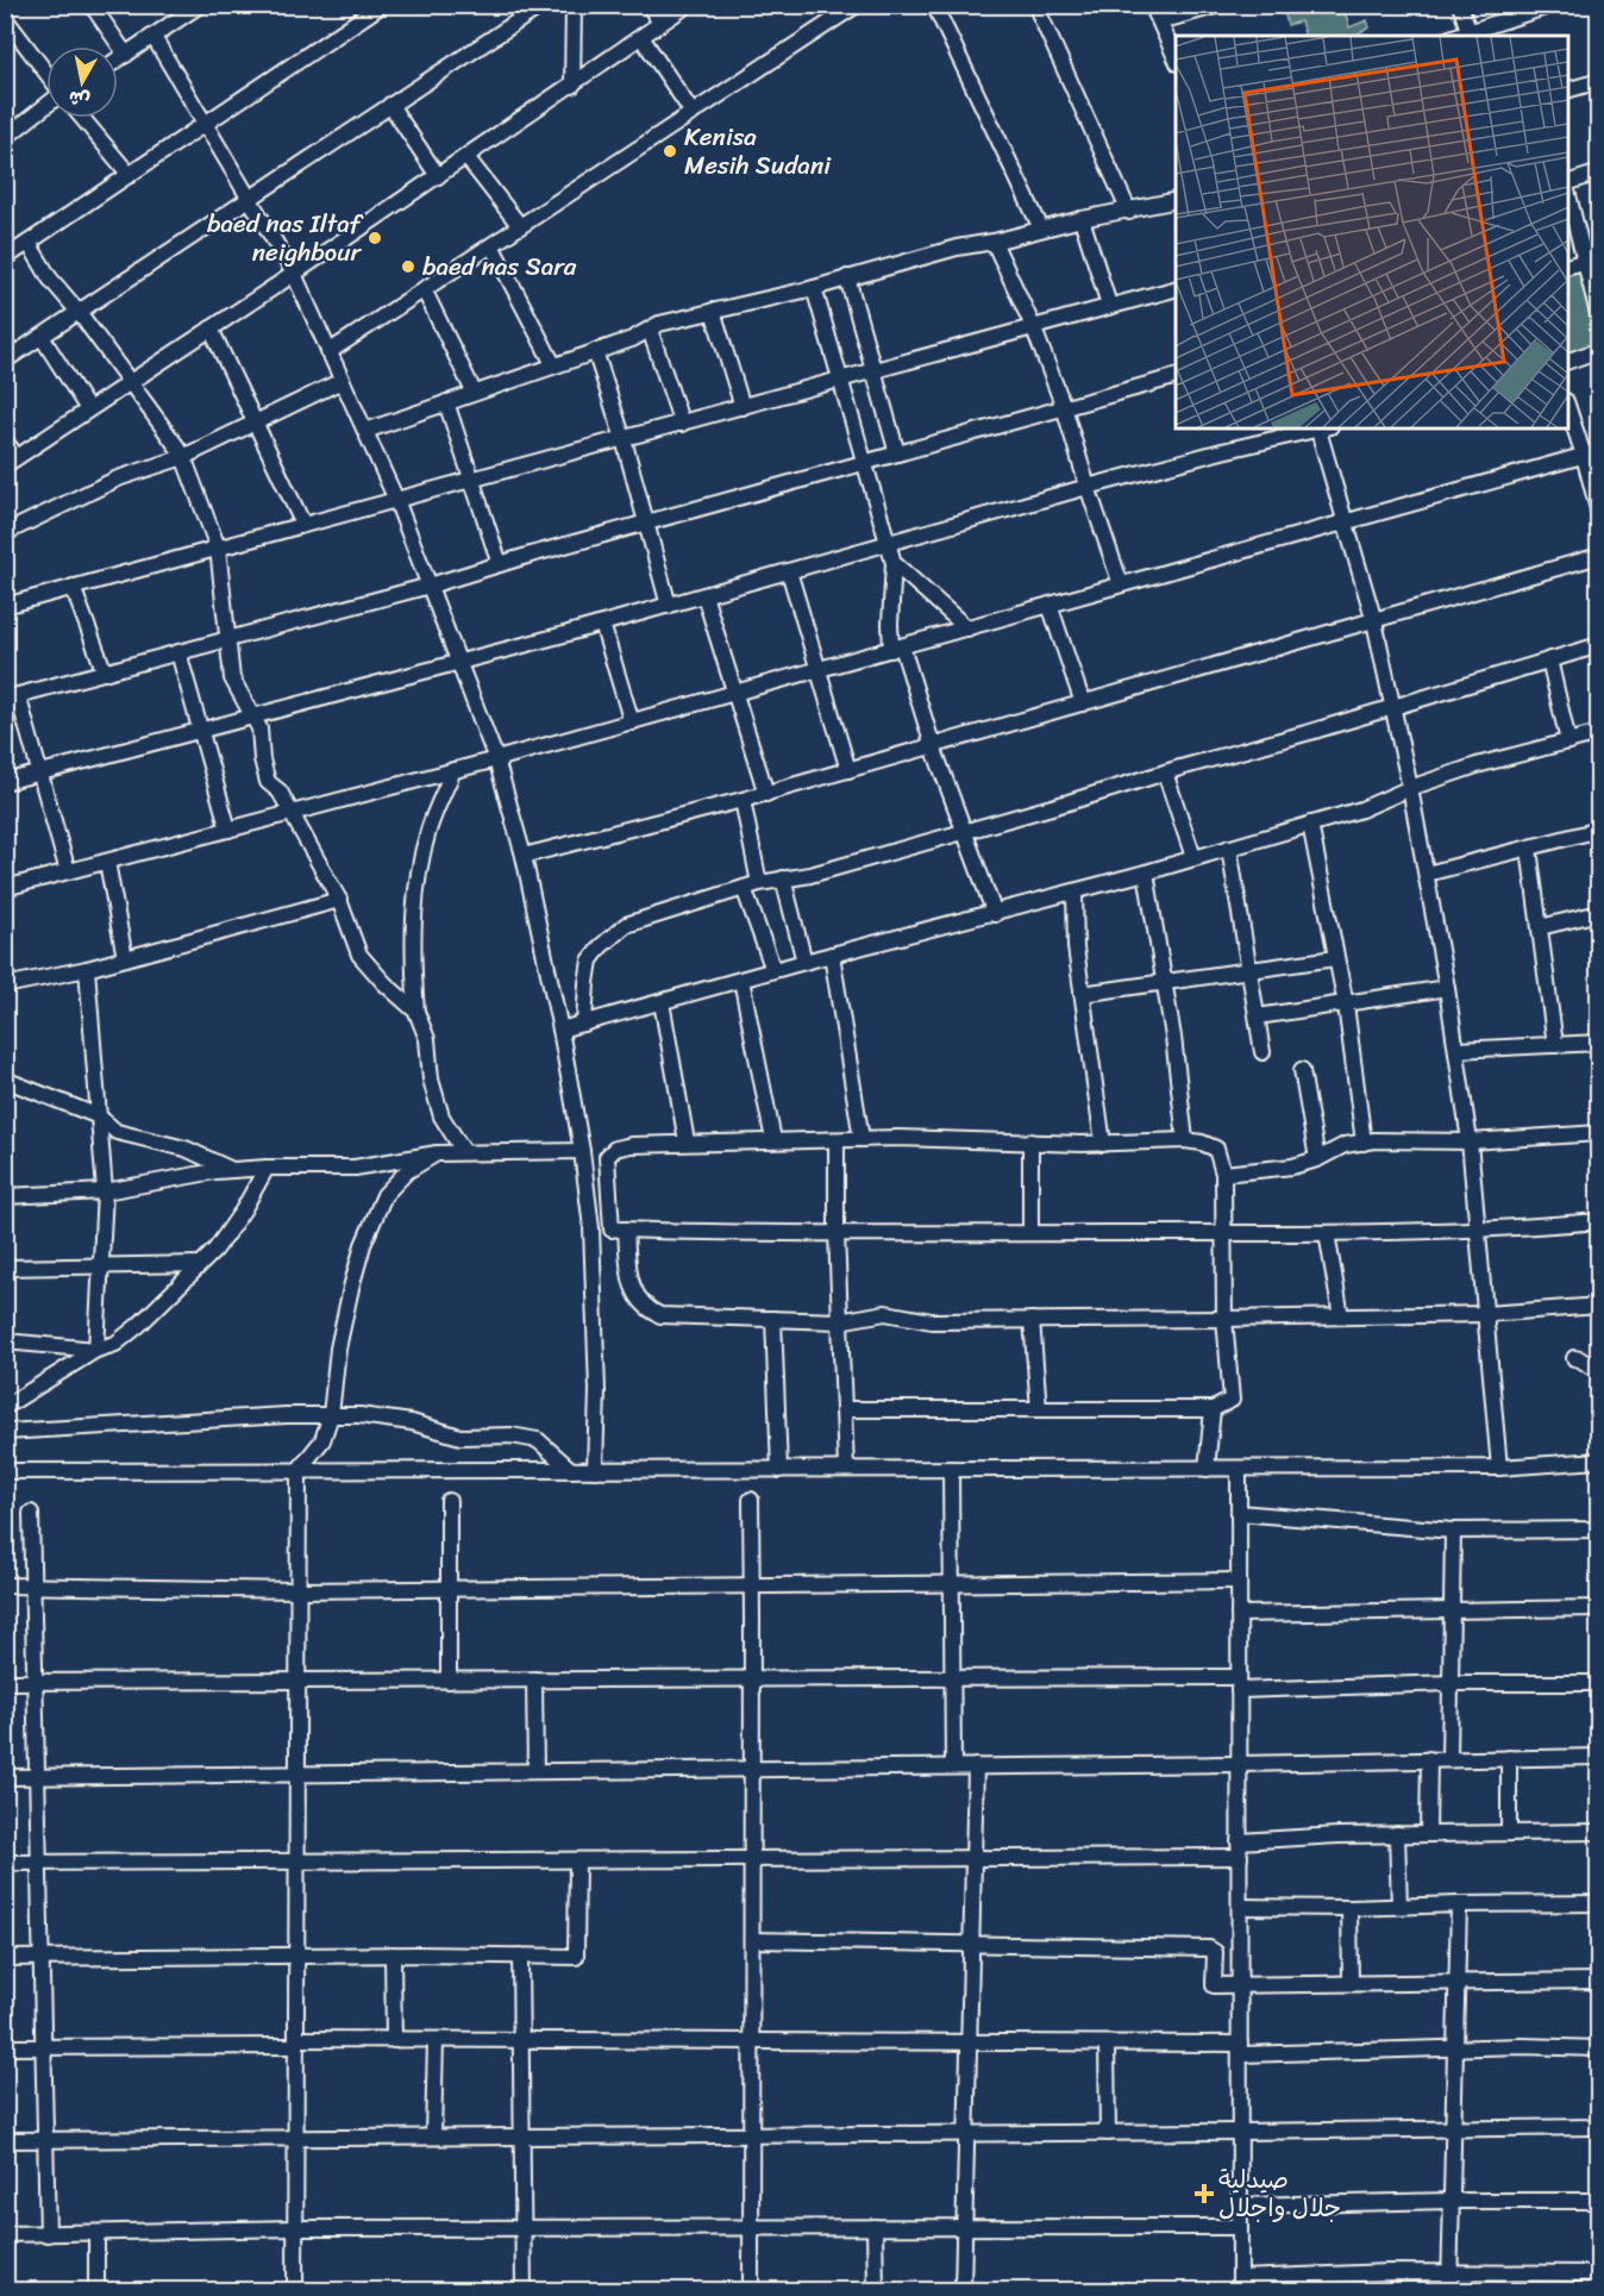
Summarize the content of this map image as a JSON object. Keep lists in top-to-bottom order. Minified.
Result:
{"places":{"other":["Kenisa Mesih Sudani","baed nas Iltaf neighbour","baed nas Sara"],"health":["صيدلية جلال واجلال"]},"north":"bottom"}
